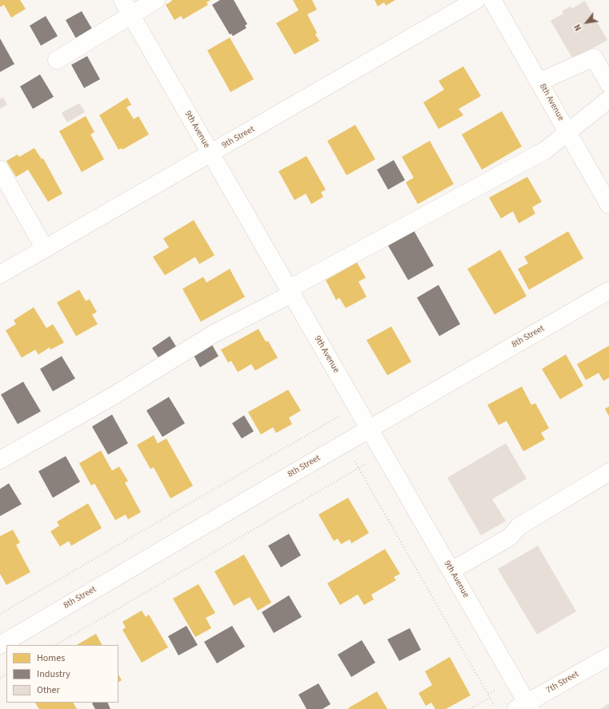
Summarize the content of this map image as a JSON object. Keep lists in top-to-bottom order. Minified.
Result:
{"streets":{"street":["8th Avenue","9th Avenue","9th Street","8th Street","7th Street"]},"crossings":[["9th Avenue","9th Street"],["9th Avenue","8th Street"],["9th Avenue","7th Street"]],"legend":["Homes","Industry","Other"],"north":"bottom left"}
